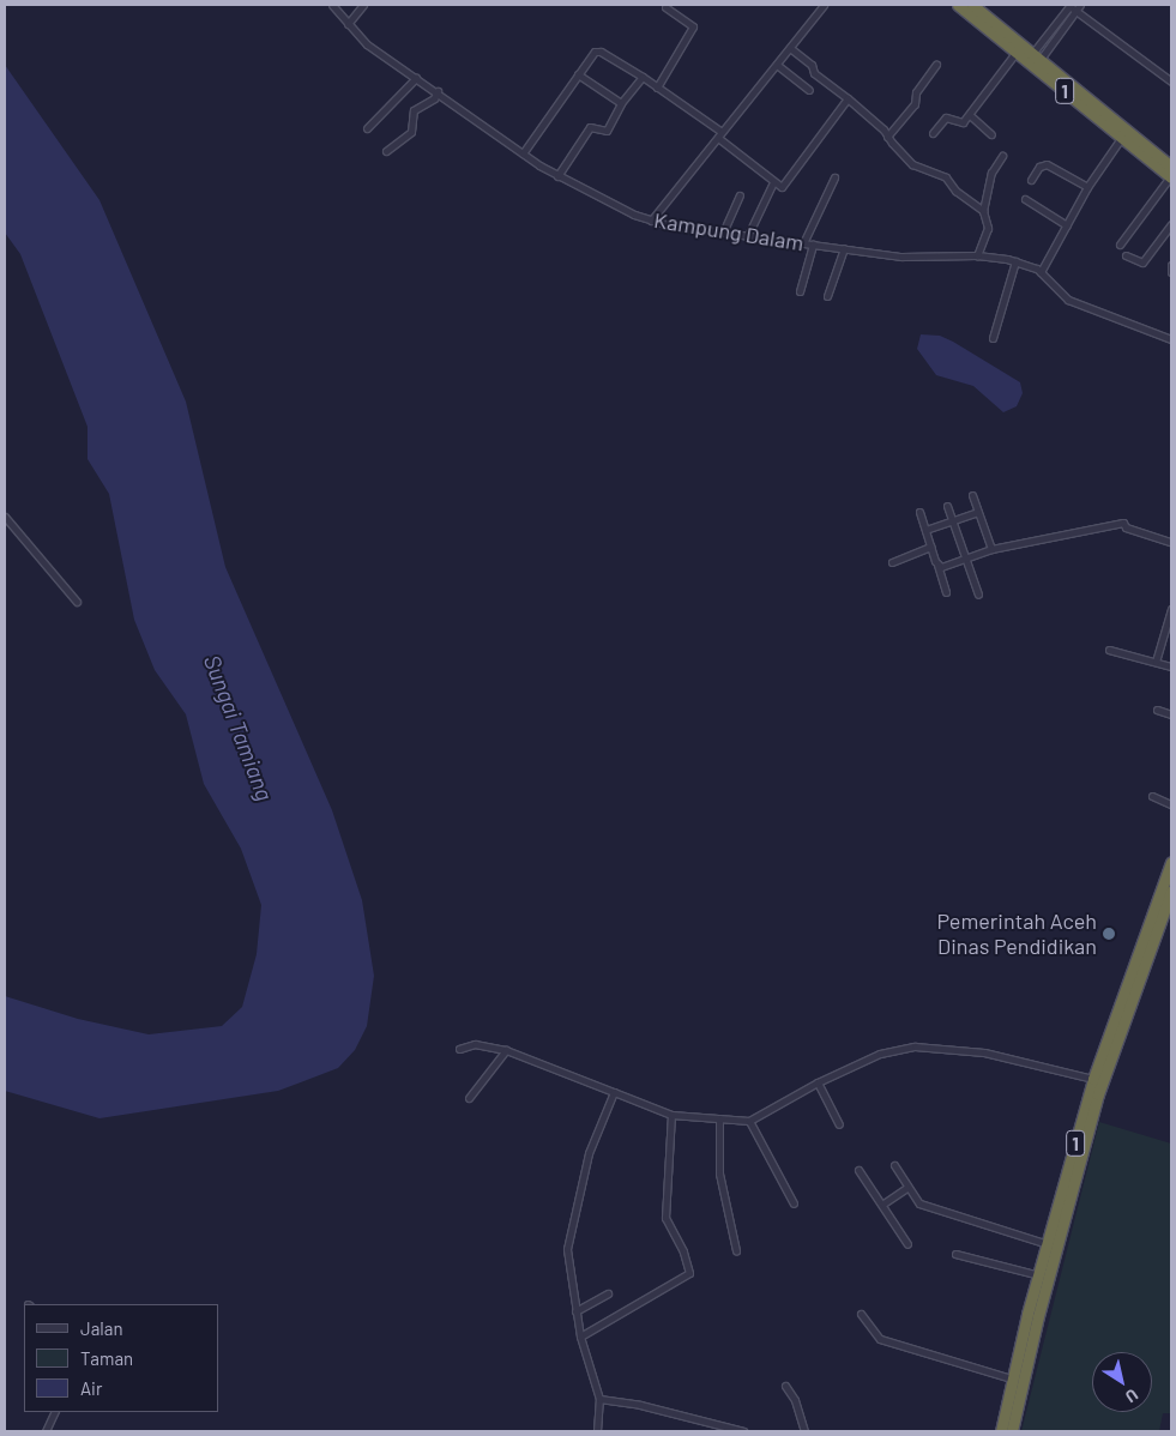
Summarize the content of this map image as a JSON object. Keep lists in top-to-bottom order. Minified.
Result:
{"streets":{"highway":["1"],"street":["Kampung Dalam"]},"water":["Sungai Tamiang"],"places":["Pemerintah Aceh Dinas Pendidikan"],"legend":["Jalan","Taman","Air"],"north":"bottom right"}
